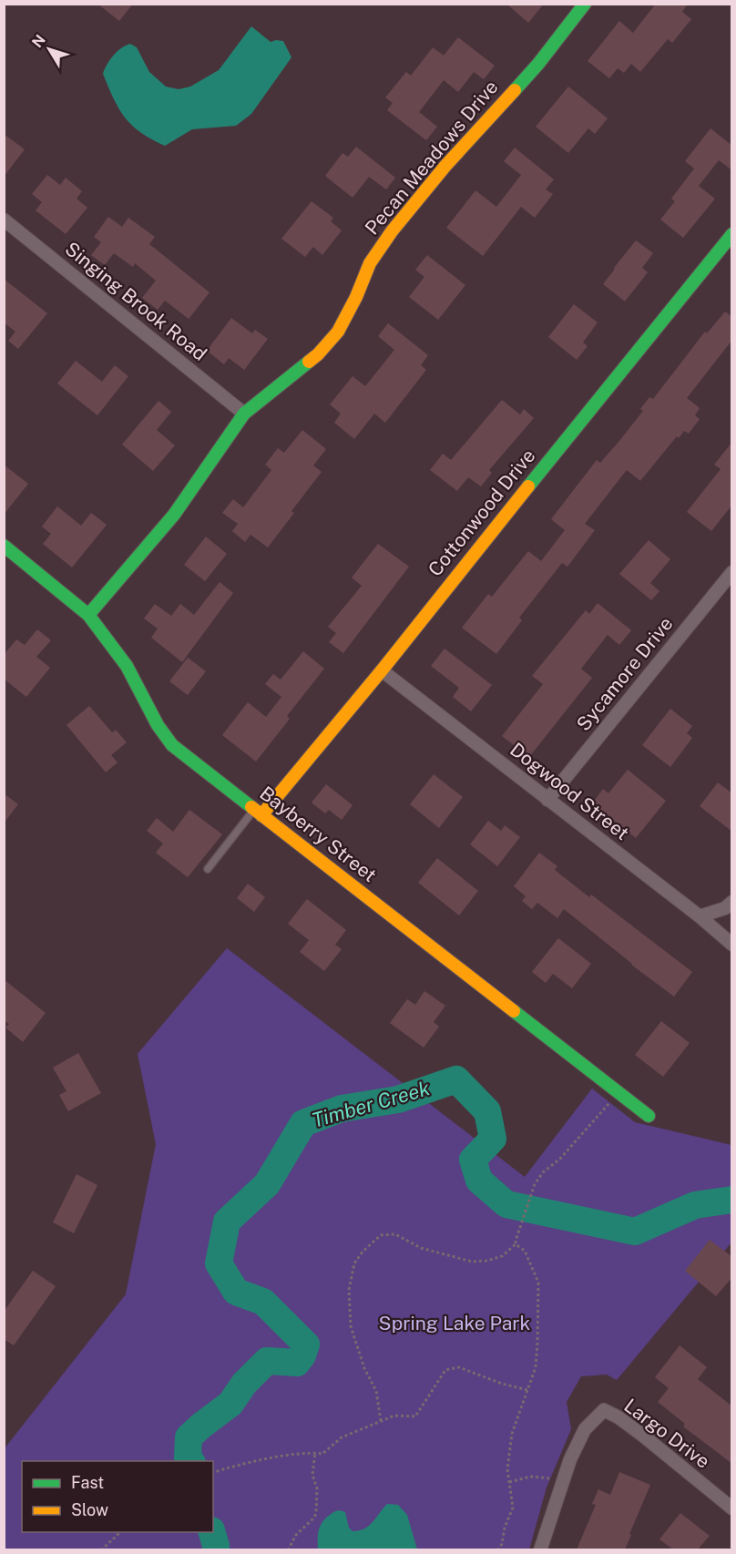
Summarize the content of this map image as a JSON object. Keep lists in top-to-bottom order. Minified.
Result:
{"streets":{"street":["Pecan Meadows Drive","Singing Brook Road","Cottonwood Drive","Sycamore Drive","Dogwood Street","Bayberry Street","Largo Drive"]},"crossings":[["Pecan Meadows Drive","Singing Brook Road"],["Pecan Meadows Drive","Bayberry Street"],["Cottonwood Drive","Dogwood Street"],["Cottonwood Drive","Bayberry Street"],["Sycamore Drive","Dogwood Street"]],"water":["Timber Creek"],"parks":["Spring Lake Park"],"legend":["Fast","Slow"],"north":"top left"}
